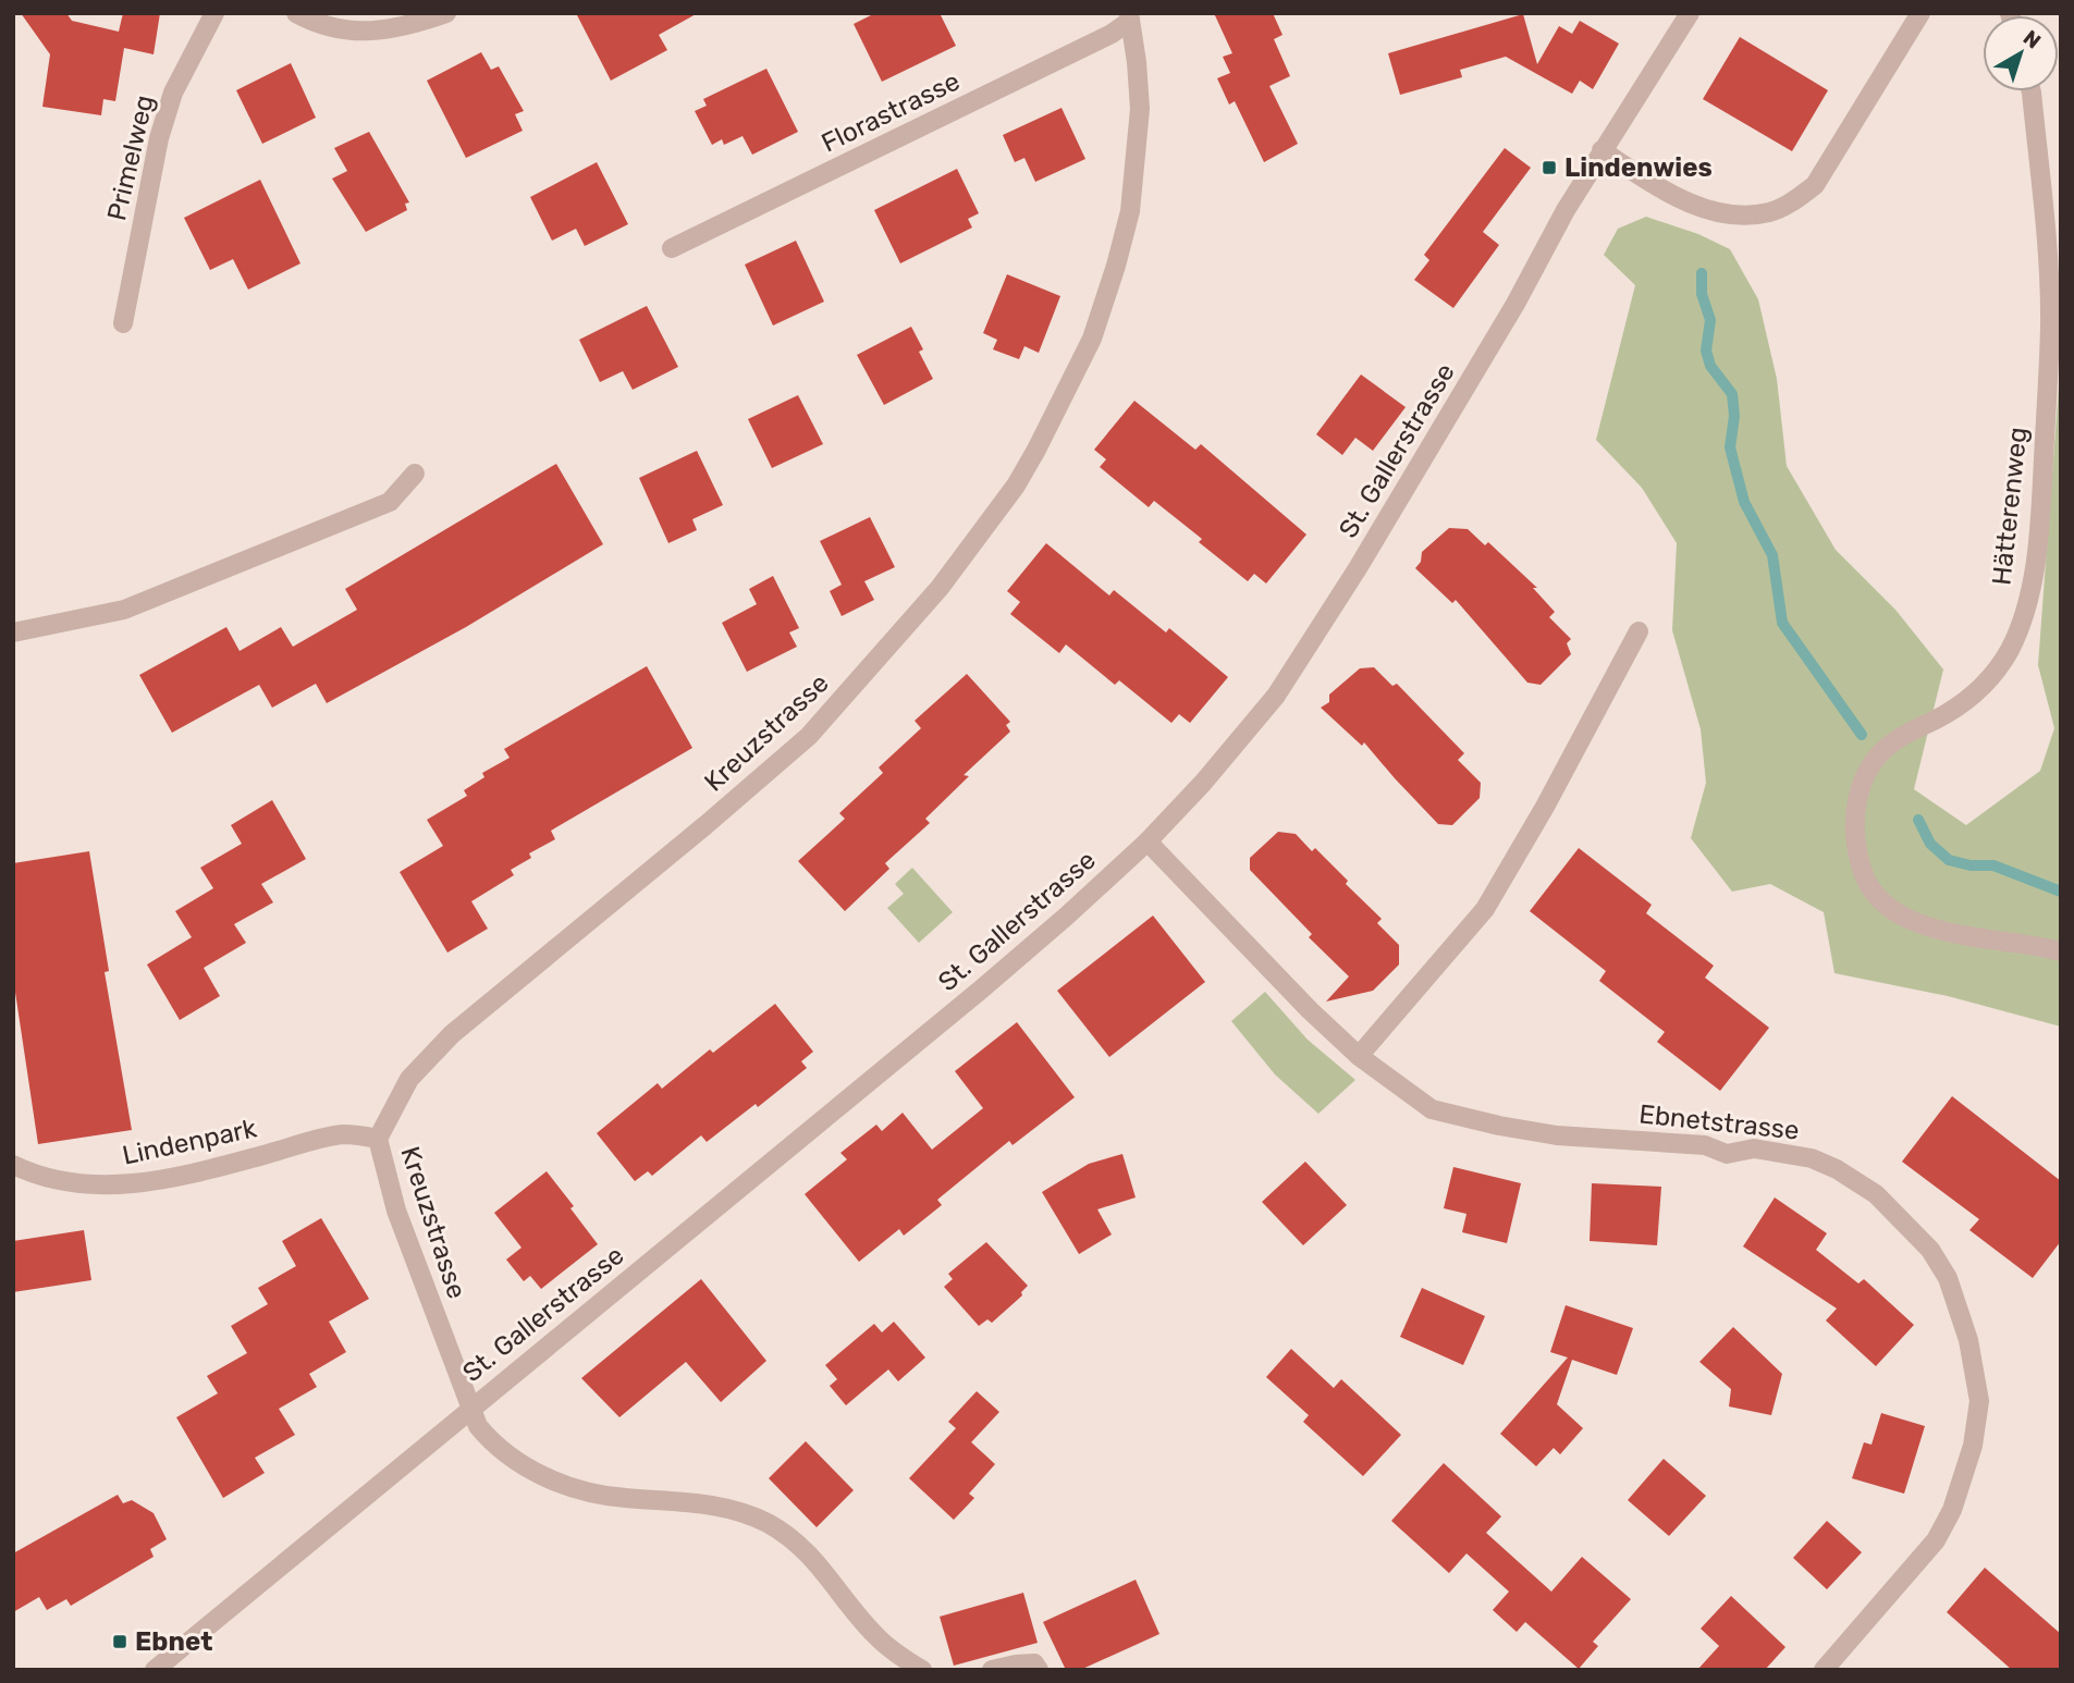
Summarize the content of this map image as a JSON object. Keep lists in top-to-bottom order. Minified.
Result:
{"streets":{"street":["Florastrasse","Primelweg","St. Gallerstrasse","Hätterenweg","Kreuzstrasse","Ebnetstrasse","Lindenpark"]},"crossings":[["Florastrasse","Kreuzstrasse"],["St. Gallerstrasse","Kreuzstrasse"],["St. Gallerstrasse","Ebnetstrasse"],["Kreuzstrasse","Lindenpark"]],"places":{"transit":["Lindenwies","Ebnet"]},"north":"top right"}
